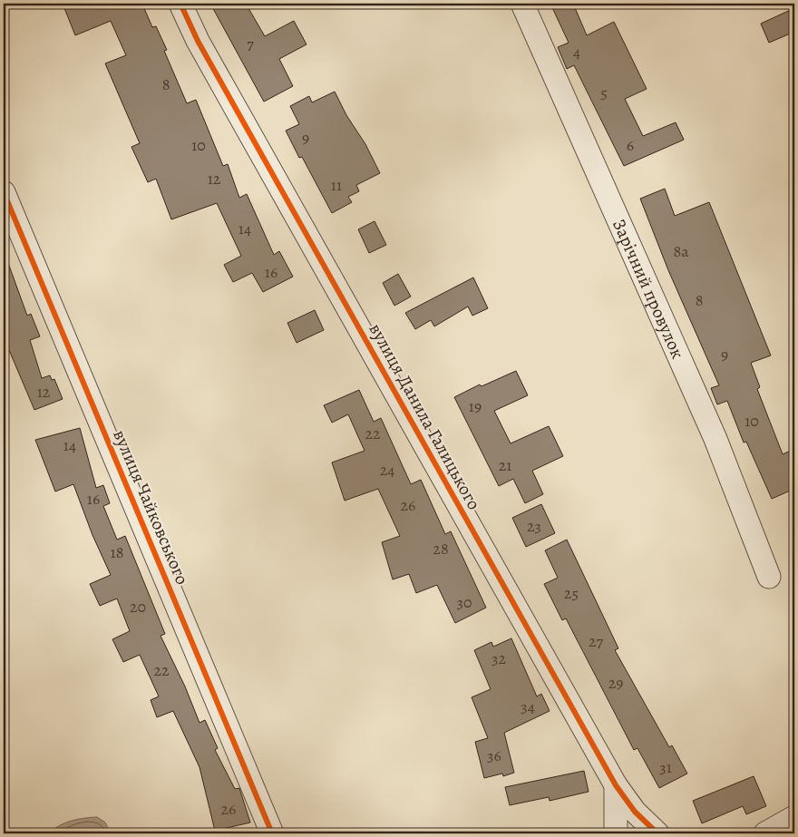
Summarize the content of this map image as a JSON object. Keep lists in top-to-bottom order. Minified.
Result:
{"streets":{"street":["Зарічний провулок","вулиця Данила Галицького","вулиця Чайковського"]},"house_numbers":["7","4","8","5","9","10","6","12","11","14","8а","16","8","9","12","19","10","22","14","21","24","16","26","23","28","18","25","30","20","27","32","22","29","34","36","31","26"]}
